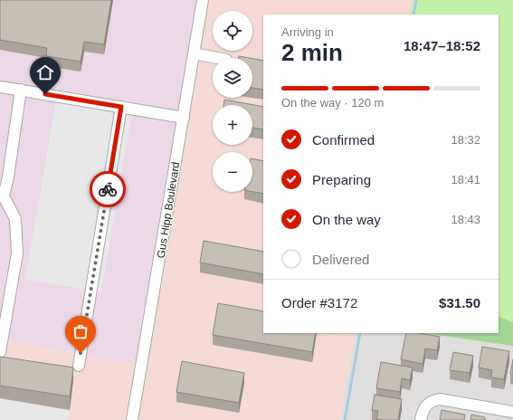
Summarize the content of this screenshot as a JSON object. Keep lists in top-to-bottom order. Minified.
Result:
{"streets":{"street":["Gus Hipp Boulevard"]},"page":{"map_buttons":["+","−"],"heading":["2 min","Arriving in","18:47–18:52"],"panel":["Order #3172","$31.50"],"bar":"On the way · 120 m","list":[["Confirmed","18:32"],["Preparing","18:41"],["On the way","18:43"],"Delivered"]}}
